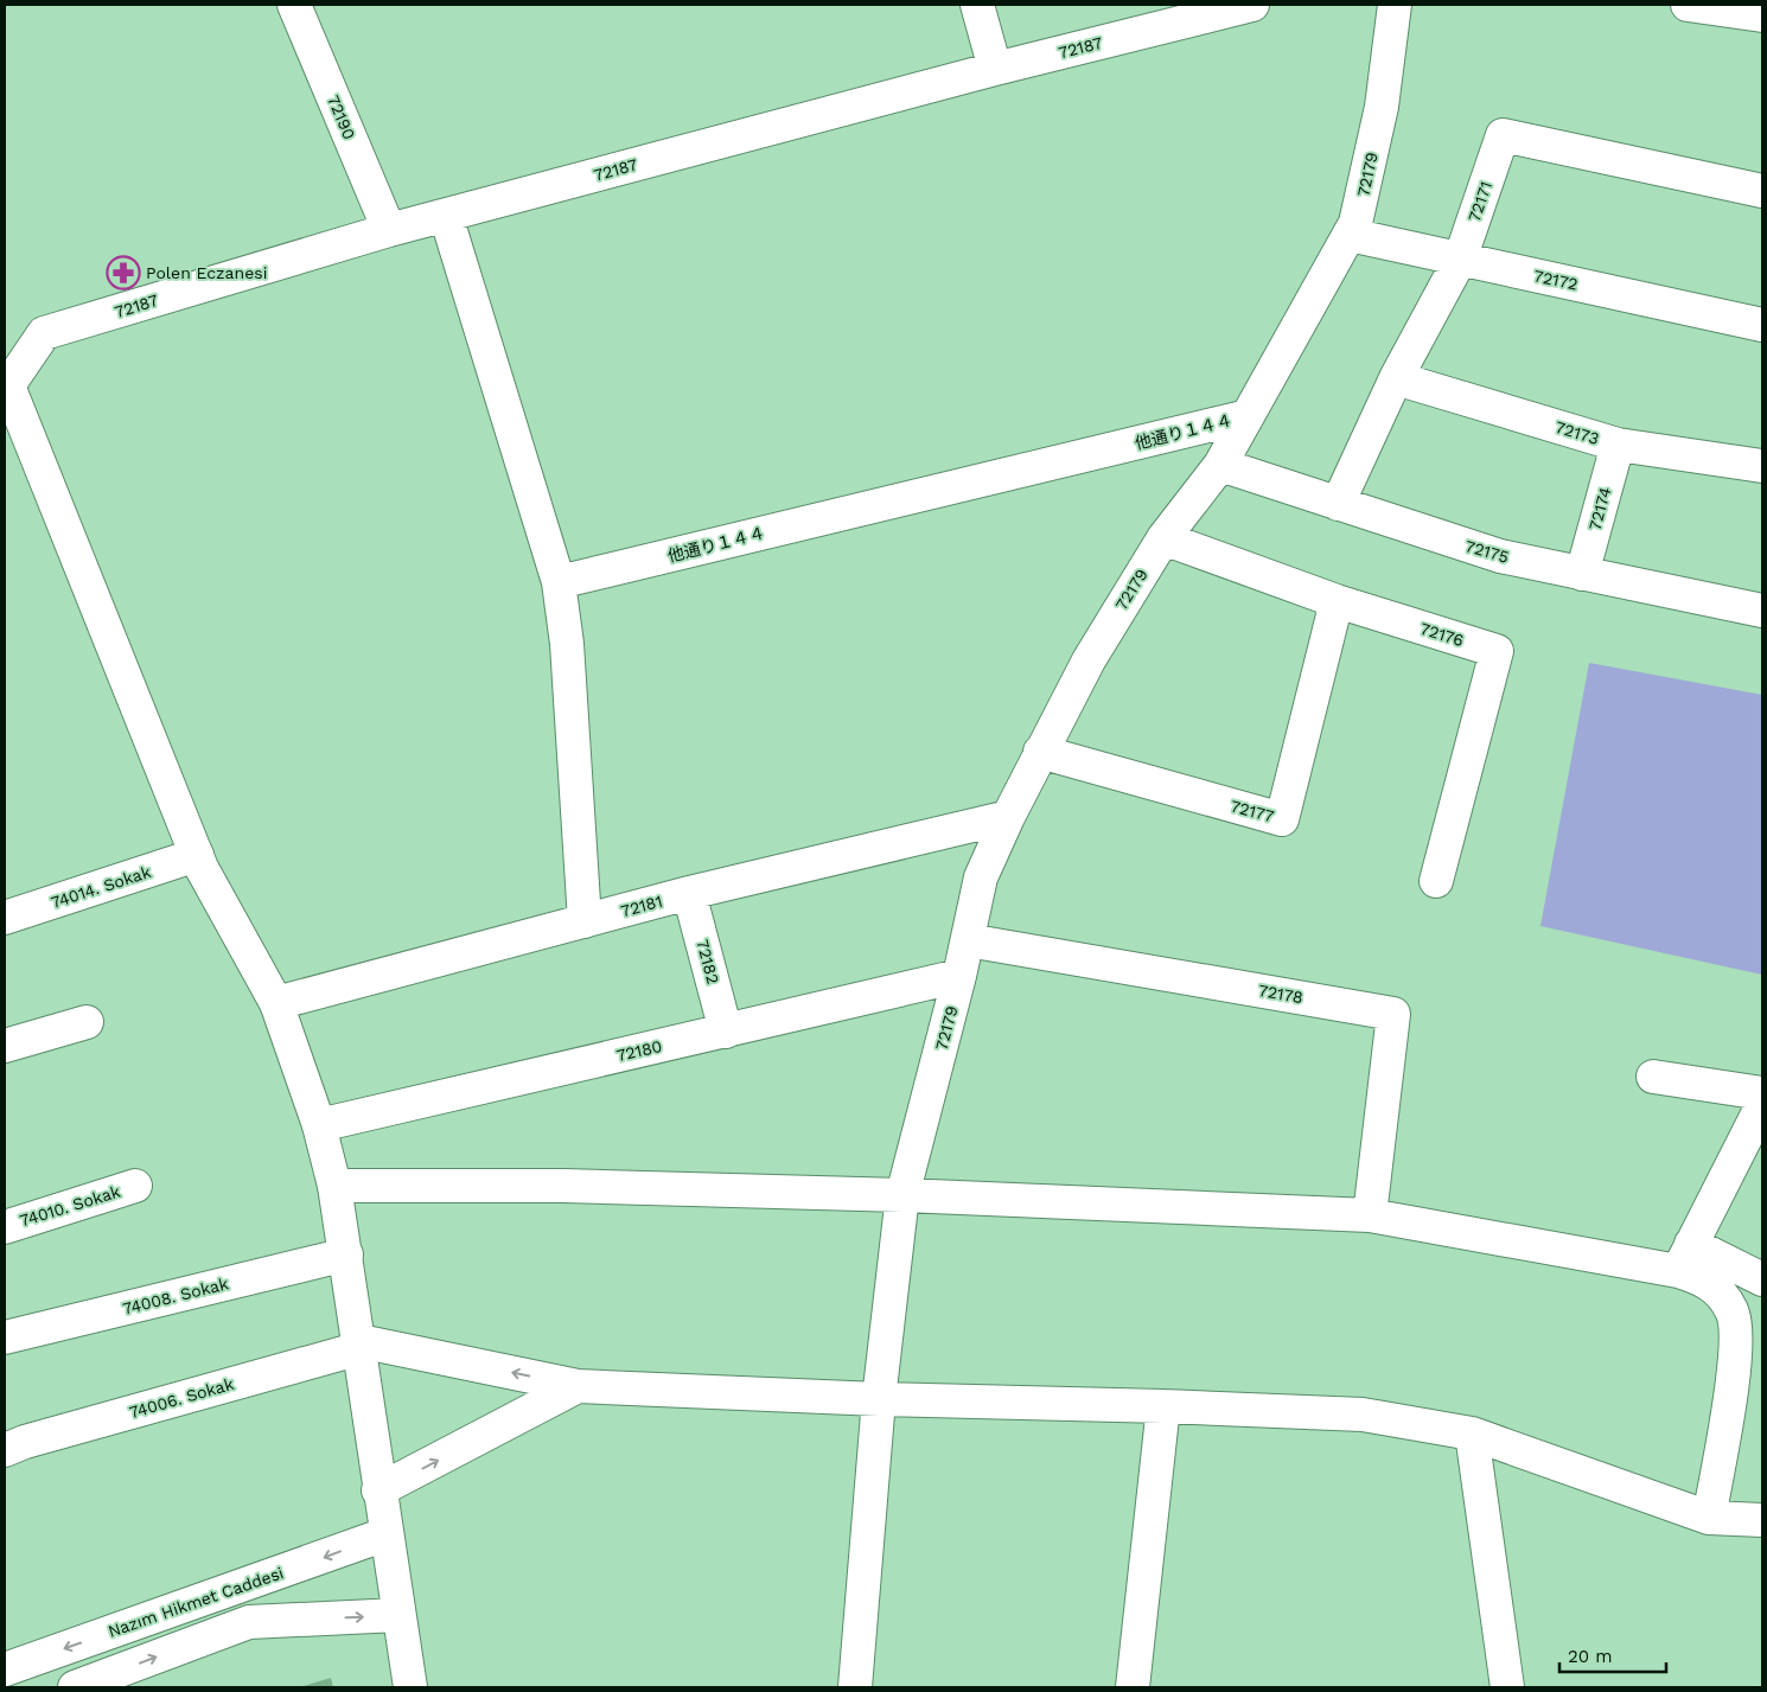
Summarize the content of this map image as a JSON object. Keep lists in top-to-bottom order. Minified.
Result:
{"streets":{"street":["72187","72190","72179","72171","72172","他通り１４４","72173","72174","72175","72176","72177","74014. Sokak","72181","72182","72178","72180","74010. Sokak","74008. Sokak","74006. Sokak","Nazım Hikmet Caddesi"]},"crossings":[["72187","72190"],["72179","72172"],["72179","他通り１４４"],["72179","72175"],["72179","72176"],["72179","72177"],["72179","72181"],["72179","72178"],["72179","72180"],["72171","72172"],["72171","72173"],["72171","72175"],["72173","72174"],["72174","72175"],["72176","72177"],["72181","72182"],["72182","72180"]],"places":{"pharmacy":["Polen Eczanesi"]},"scale_bar":"20 m"}
